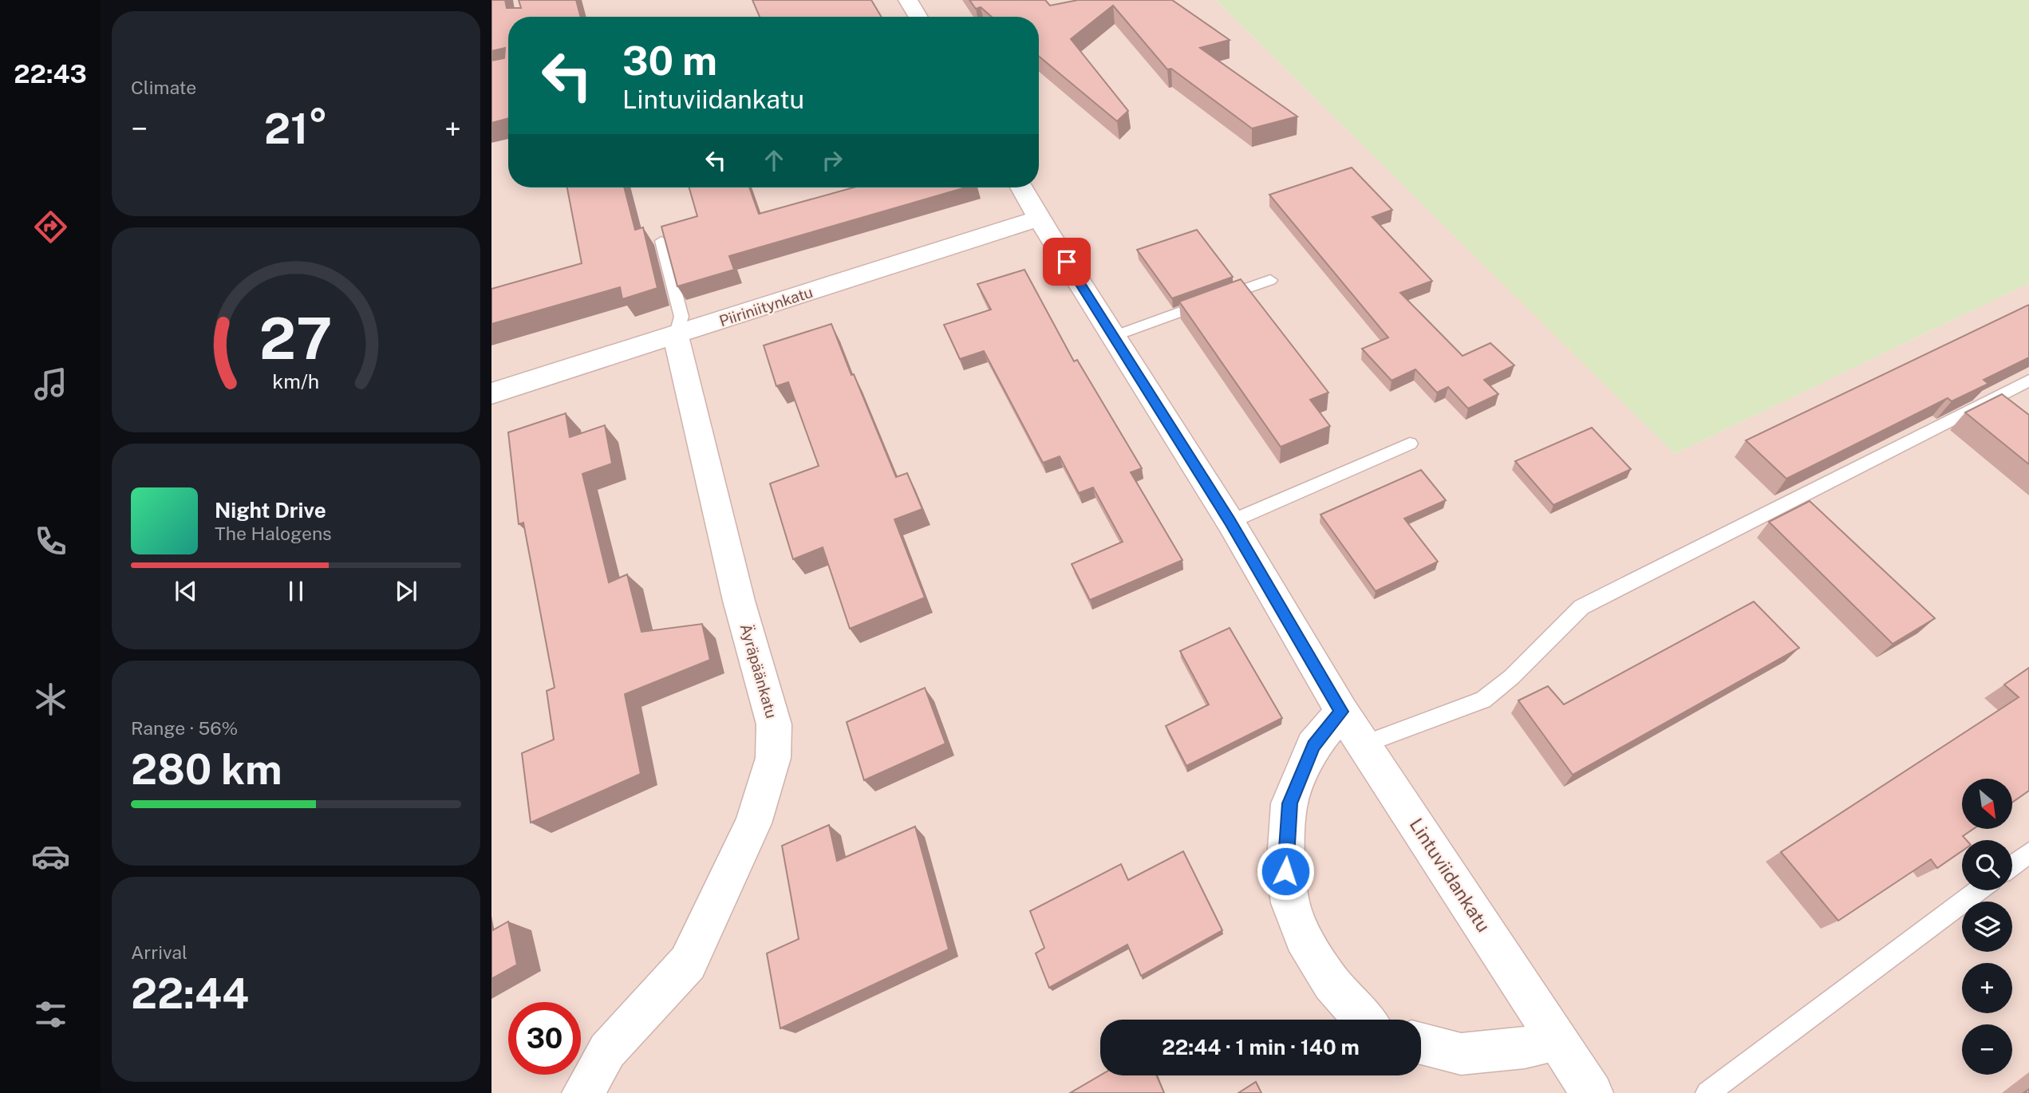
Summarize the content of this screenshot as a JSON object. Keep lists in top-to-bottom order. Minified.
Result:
{"streets":{"street":["Piiriniitynkatu","Äyräpäänkatu","Lintuviidankatu"]},"crossings":[["Piiriniitynkatu","Äyräpäänkatu"],["Piiriniitynkatu","Lintuviidankatu"]],"north":"bottom right","page":{"tabs":"22:43","tile":["Climate",["Range · 56%","280 km"],["Arrival","22:44"]],"turn":["30 m","Lintuviidankatu"],"heat":["−","21°","+"],"song":["Night Drive","The Halogens"],"map_buttons":["+","−"],"limit":"30","trip":"22:44 · 1 min · 140 m","gauge":["27","km/h"]}}
